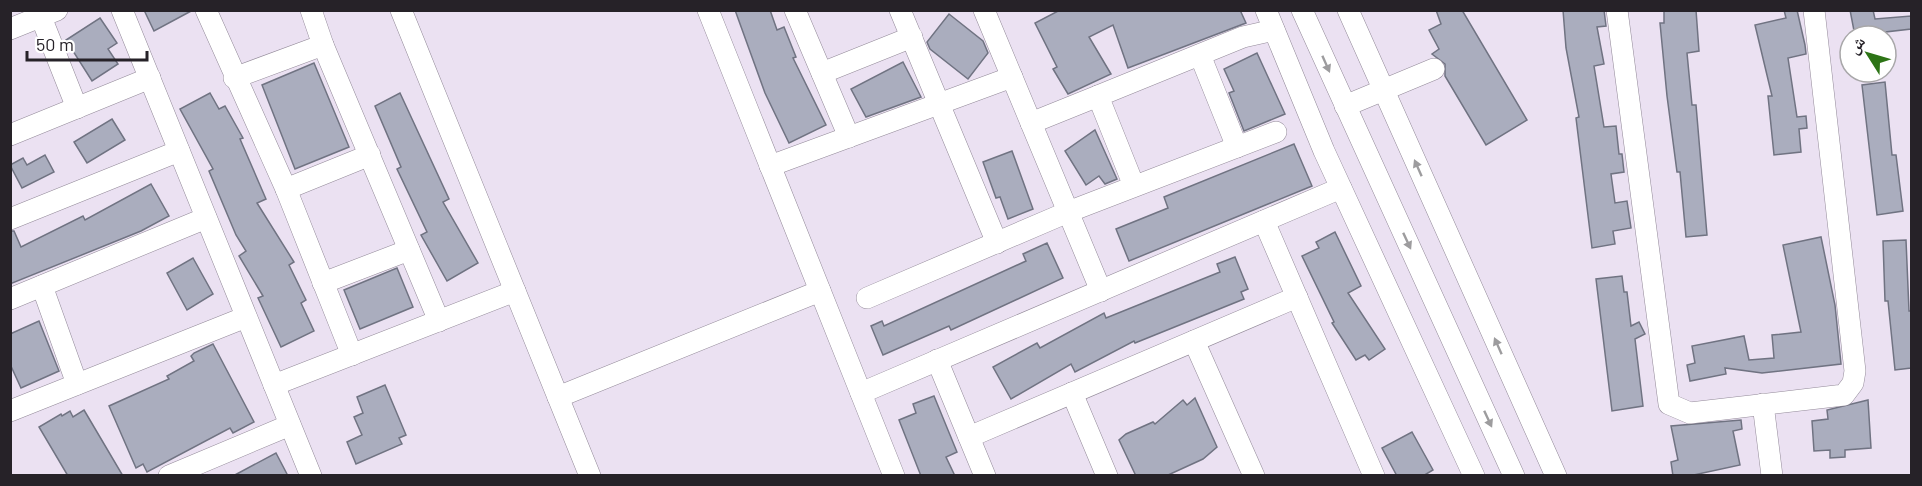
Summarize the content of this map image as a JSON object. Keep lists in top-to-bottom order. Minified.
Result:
{"scale_bar":"50 m","north":"top left"}
